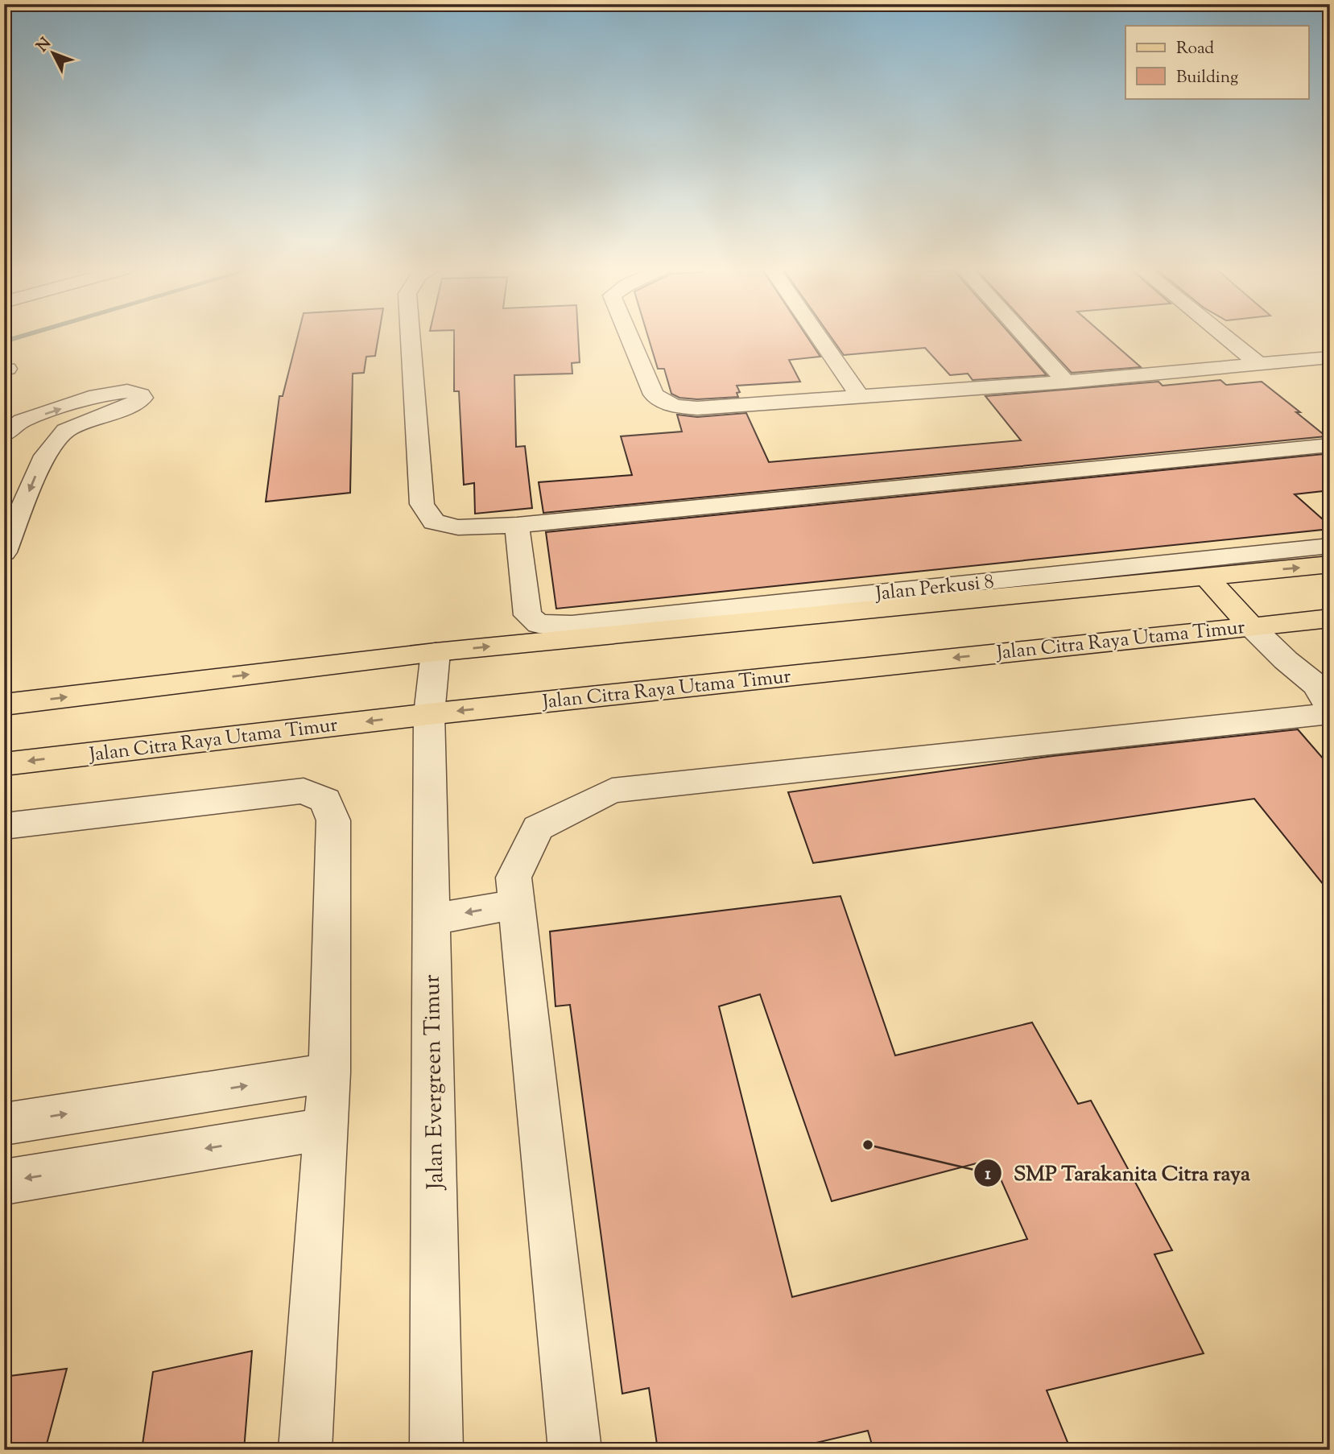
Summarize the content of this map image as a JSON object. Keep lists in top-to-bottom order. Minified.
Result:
{"streets":{"main road":["Jalan Citra Raya Utama Timur"],"street":["Jalan Perkusi 8","Jalan Evergreen Timur"]},"crossings":[["Jalan Citra Raya Utama Timur","Jalan Evergreen Timur"]],"places":["SMP Tarakanita Citra raya"],"legend":["Road","Building"],"north":"top left"}
